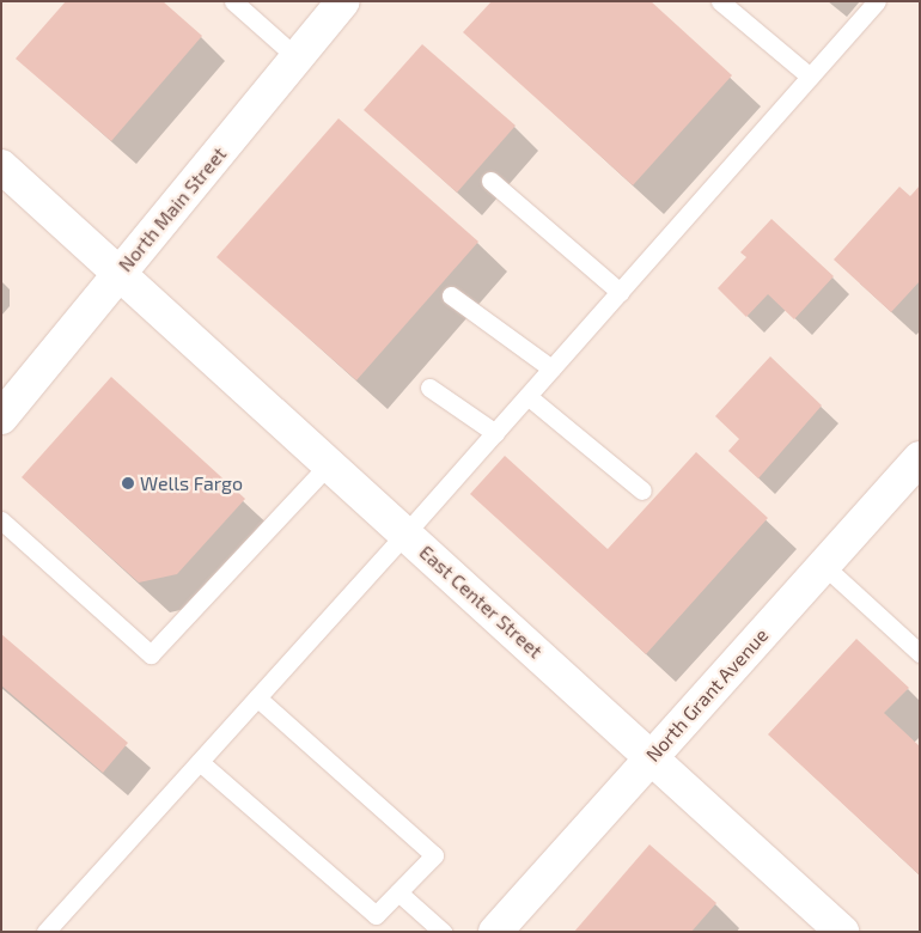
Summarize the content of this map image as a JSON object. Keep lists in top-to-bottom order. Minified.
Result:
{"streets":{"street":["North Main Street","East Center Street","North Grant Avenue"]},"crossings":[["North Main Street","East Center Street"],["East Center Street","North Grant Avenue"]],"places":["Wells Fargo"]}
